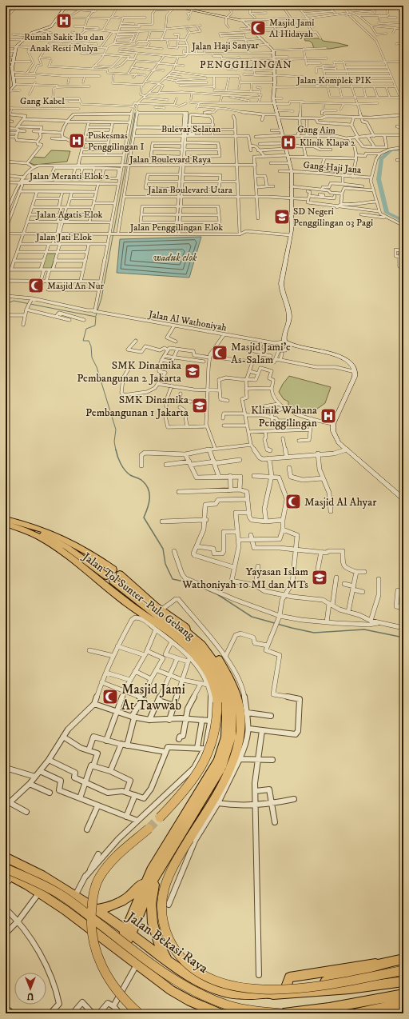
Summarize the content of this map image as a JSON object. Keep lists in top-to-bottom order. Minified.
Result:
{"streets":{"highway":["Jalan Tol Sunter–Pulo Gebang","Jalan Bekasi Raya"],"street":["Jalan Haji Sanyar","Jalan Komplek PIK","Gang Kabel","Bulevar Selatan","Gang Aim","Jalan Boulevard Raya","Gang Haji Jana","Jalan Meranti Elok 2","Jalan Boulevard Utara","Jalan Agatis Elok","Jalan Penggilingan Elok","Jalan Jati Elok","Jalan Al Wathoniyah"]},"districts":["PENGGILINGAN"],"water":["waduk elok"],"places":{"hospital":["Rumah Sakit Ibu dan Anak Resti Mulya","Puskesmas Penggilingan I","Klinik Klapa 2","Klinik Wahana Penggilingan"],"mosque":["Masjid Jami Al Hidayah","Masjid An Nur","Masjid Jami'e As-Salam","Masjid Al Ahyar","Masjid Jami At Tawwab"],"school or university":["SD Negeri Penggilingan 03 Pagi","SMK Dinamika Pembangunan 2 Jakarta","SMK Dinamika Pembangunan 1 Jakarta","Yayasan Islam Wathoniyah 10 MI dan MTs"]},"north":"bottom"}
